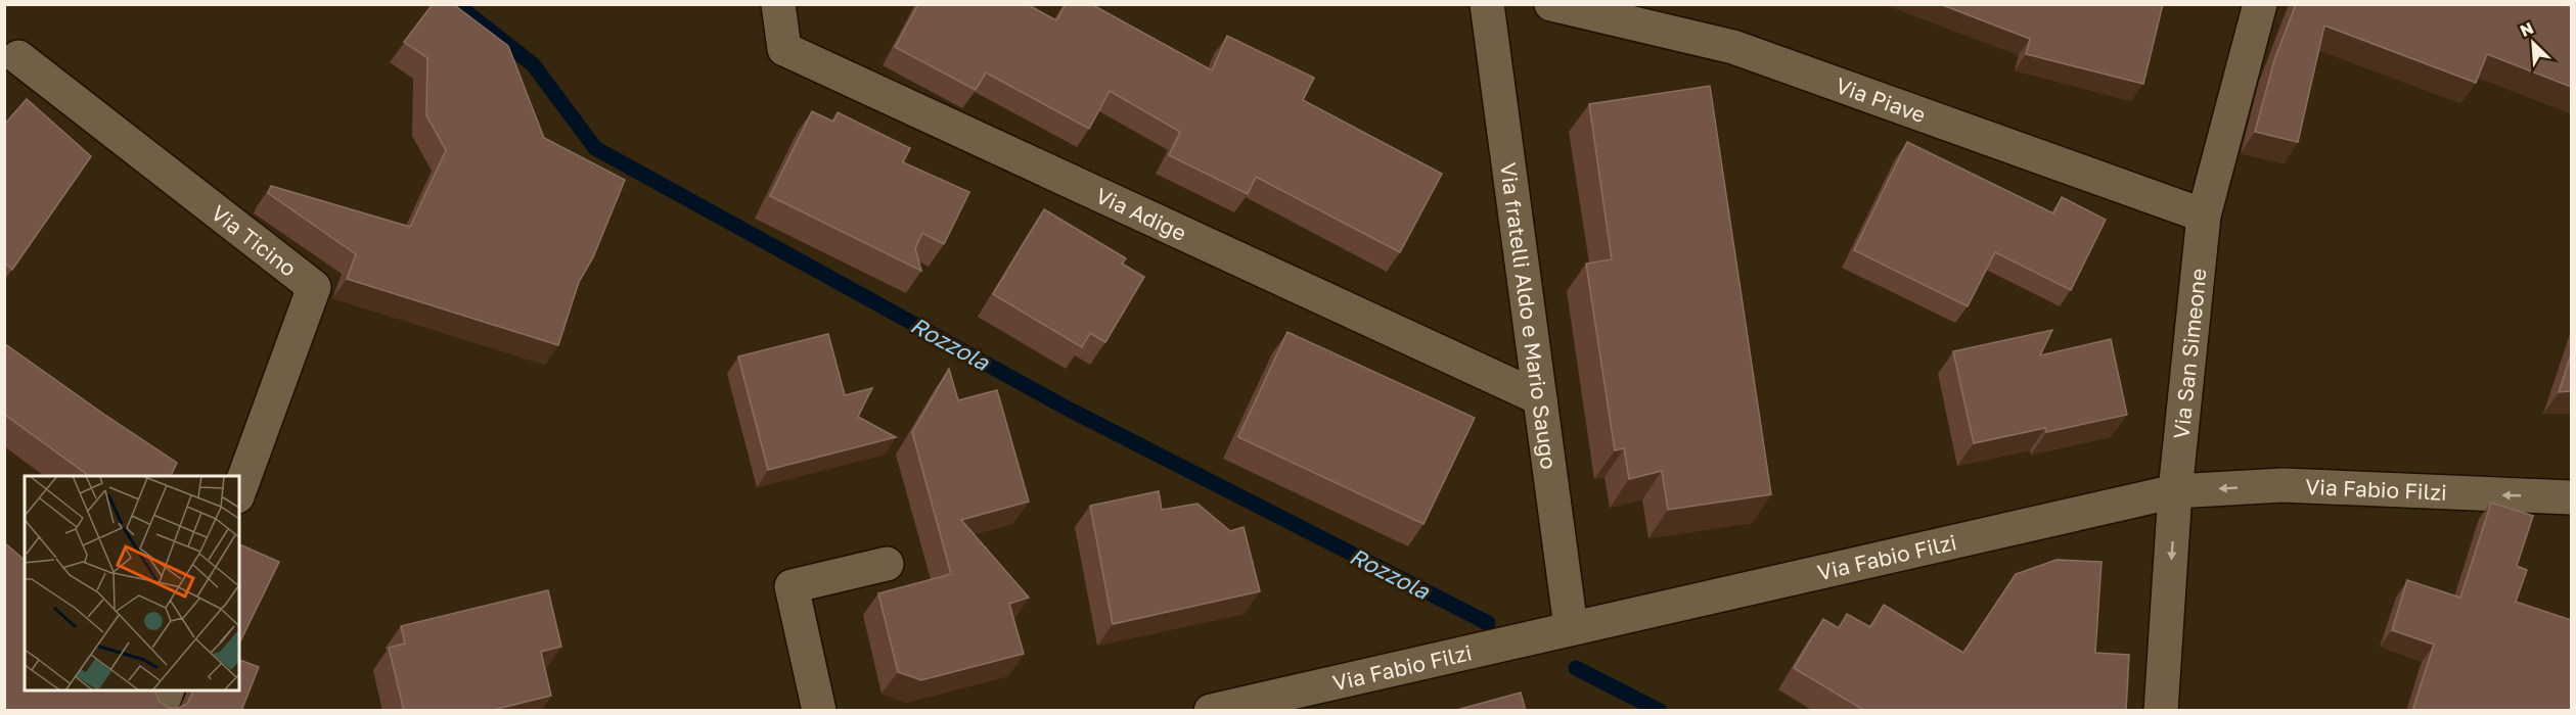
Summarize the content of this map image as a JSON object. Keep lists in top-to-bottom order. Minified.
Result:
{"streets":{"street":["Via Piave","Via Adige","Via Ticino","Via fratelli Aldo e Mario Saugo","Via San Simeone","Via Fabio Filzi"]},"crossings":[["Via Piave","Via San Simeone"],["Via Adige","Via fratelli Aldo e Mario Saugo"],["Via fratelli Aldo e Mario Saugo","Via Fabio Filzi"],["Via San Simeone","Via Fabio Filzi"]],"water":["Rozzola"],"north":"top left"}
